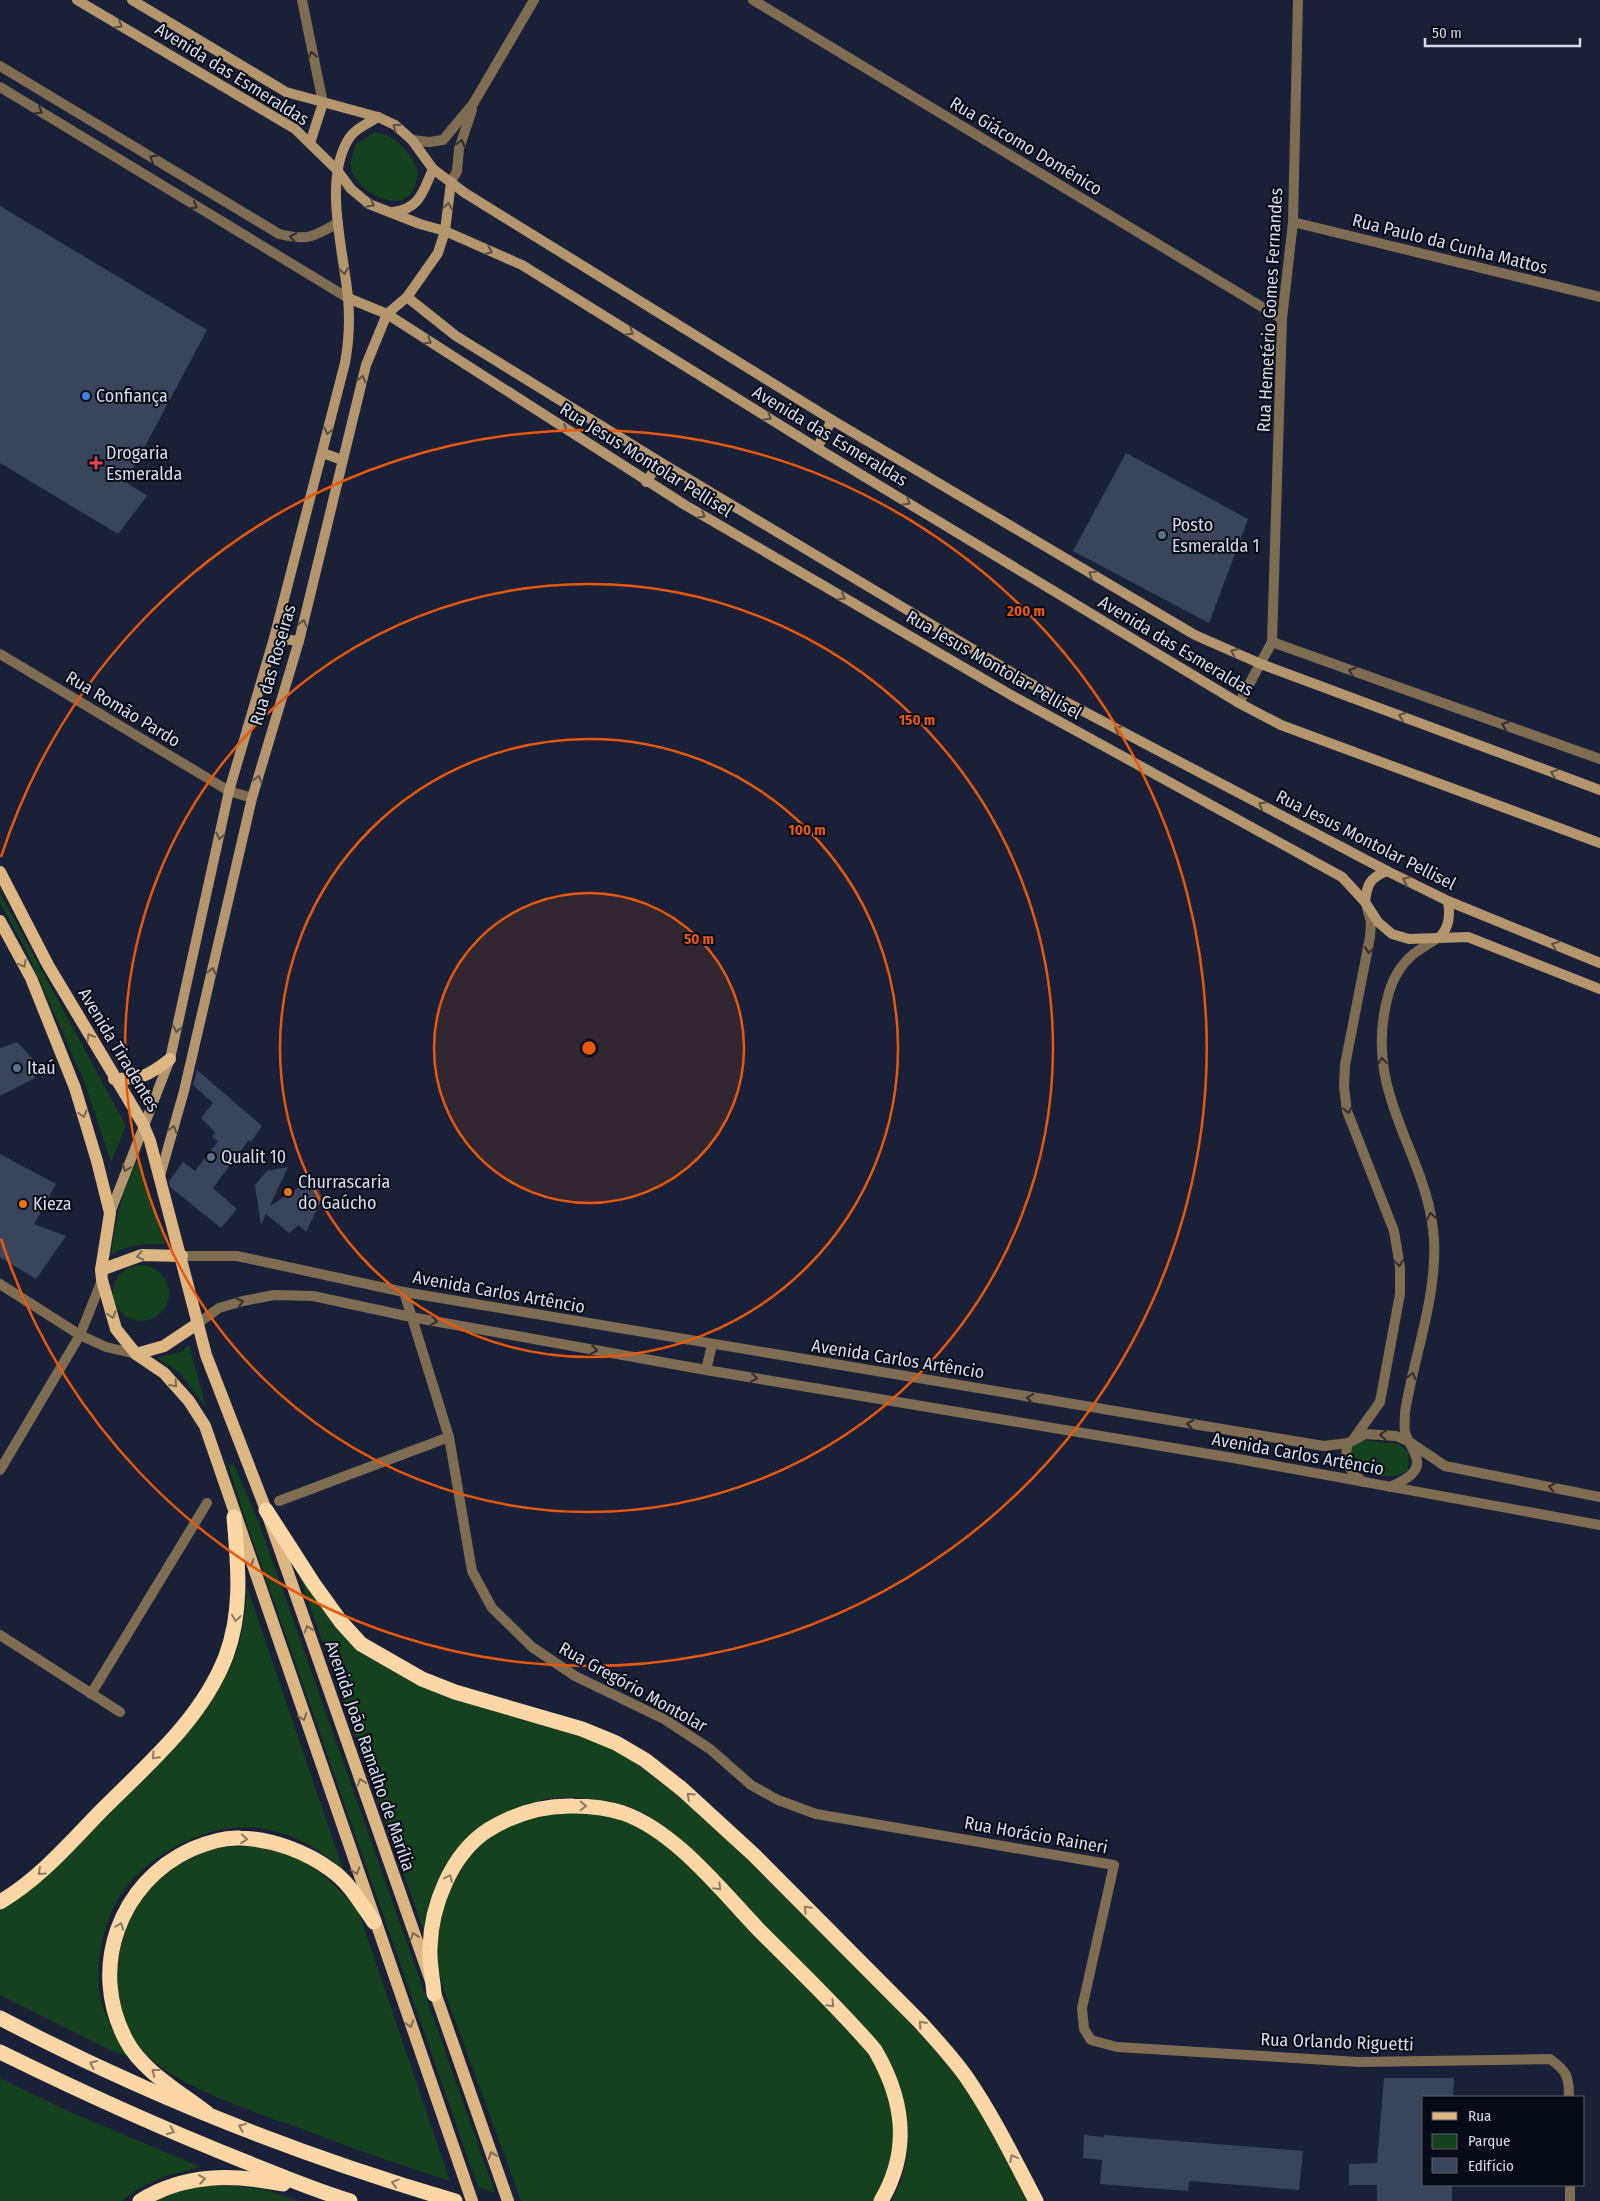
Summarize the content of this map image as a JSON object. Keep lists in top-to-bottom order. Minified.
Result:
{"streets":{"main road":["Avenida das Esmeraldas","Rua Jesus Montolar Pellisel","Rua das Roseiras","Avenida Tiradentes","Avenida João Ramalho de Marília"],"street":["Rua Giácomo Domênico","Rua Paulo da Cunha Mattos","Rua Hemetério Gomes Fernandes","Rua Romão Pardo","Avenida Carlos Artêncio","Rua Gregório Montolar","Rua Horácio Raineri","Rua Orlando Riguetti"]},"crossings":[["Avenida das Esmeraldas","Rua Hemetério Gomes Fernandes"],["Avenida das Esmeraldas","Rua das Roseiras"],["Rua Giácomo Domênico","Rua Hemetério Gomes Fernandes"],["Rua Paulo da Cunha Mattos","Rua Hemetério Gomes Fernandes"],["Rua Jesus Montolar Pellisel","Rua das Roseiras"],["Rua das Roseiras","Rua Romão Pardo"],["Rua das Roseiras","Avenida Tiradentes"],["Avenida Tiradentes","Avenida Carlos Artêncio"],["Avenida Tiradentes","Avenida João Ramalho de Marília"],["Avenida Carlos Artêncio","Rua Gregório Montolar"],["Avenida Carlos Artêncio","Avenida João Ramalho de Marília"],["Rua Gregório Montolar","Rua Horácio Raineri"],["Rua Horácio Raineri","Rua Orlando Riguetti"]],"places":{"other":["Confiança","Posto Esmeralda 1","Itaú","Qualit 10","Churrascaria do Gaúcho","Kieza"],"health":["Drogaria Esmeralda"]},"legend":["Rua","Parque","Edifício"],"scale_bar":"50 m","rings":["200 m","150 m","100 m","50 m"]}
